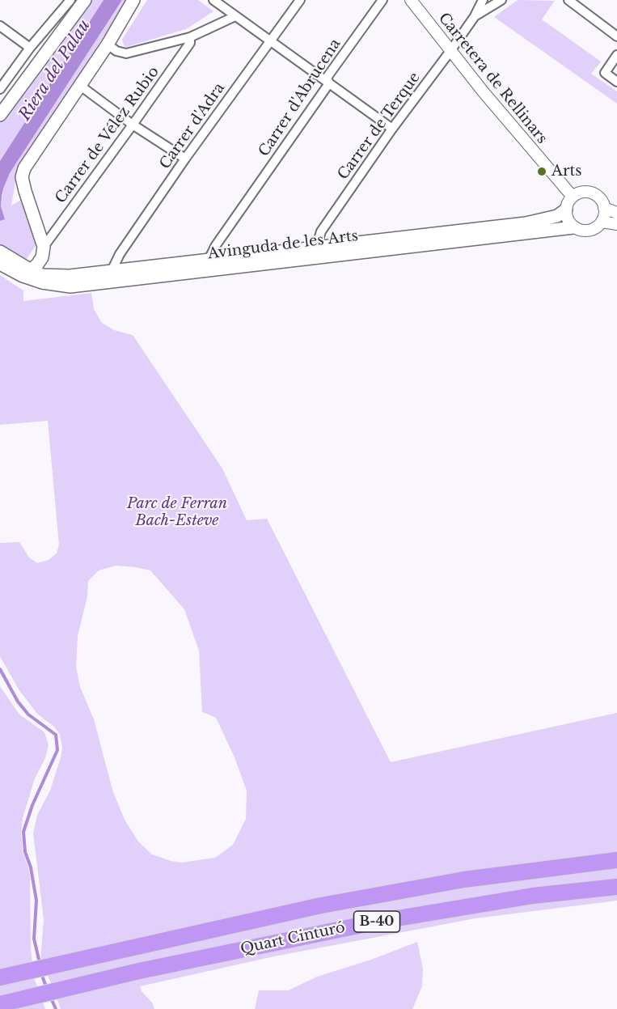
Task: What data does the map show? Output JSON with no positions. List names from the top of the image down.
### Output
{
  "streets": {
    "highway": ["B-40", "Quart Cinturó"],
    "main road": ["Avinguda de les Arts"],
    "street": [
      "Carretera de Rellinars",
      "Carrer d'Abrucena",
      "Carrer d'Adra",
      "Carrer de Terque",
      "Carrer de Vélez Rubio"
    ]
  },
  "crossings": [
    ["Carretera de Rellinars", "Carrer de Terque"],
    ["Carretera de Rellinars", "Avinguda de les Arts"],
    ["Carrer d'Abrucena", "Avinguda de les Arts"],
    ["Carrer d'Adra", "Avinguda de les Arts"],
    ["Carrer de Terque", "Avinguda de les Arts"],
    ["Carrer de Vélez Rubio", "Avinguda de les Arts"]
  ],
  "water": ["Riera del Palau"],
  "parks": ["Parc de Ferran Bach-Esteve"],
  "places": ["Arts"]
}
